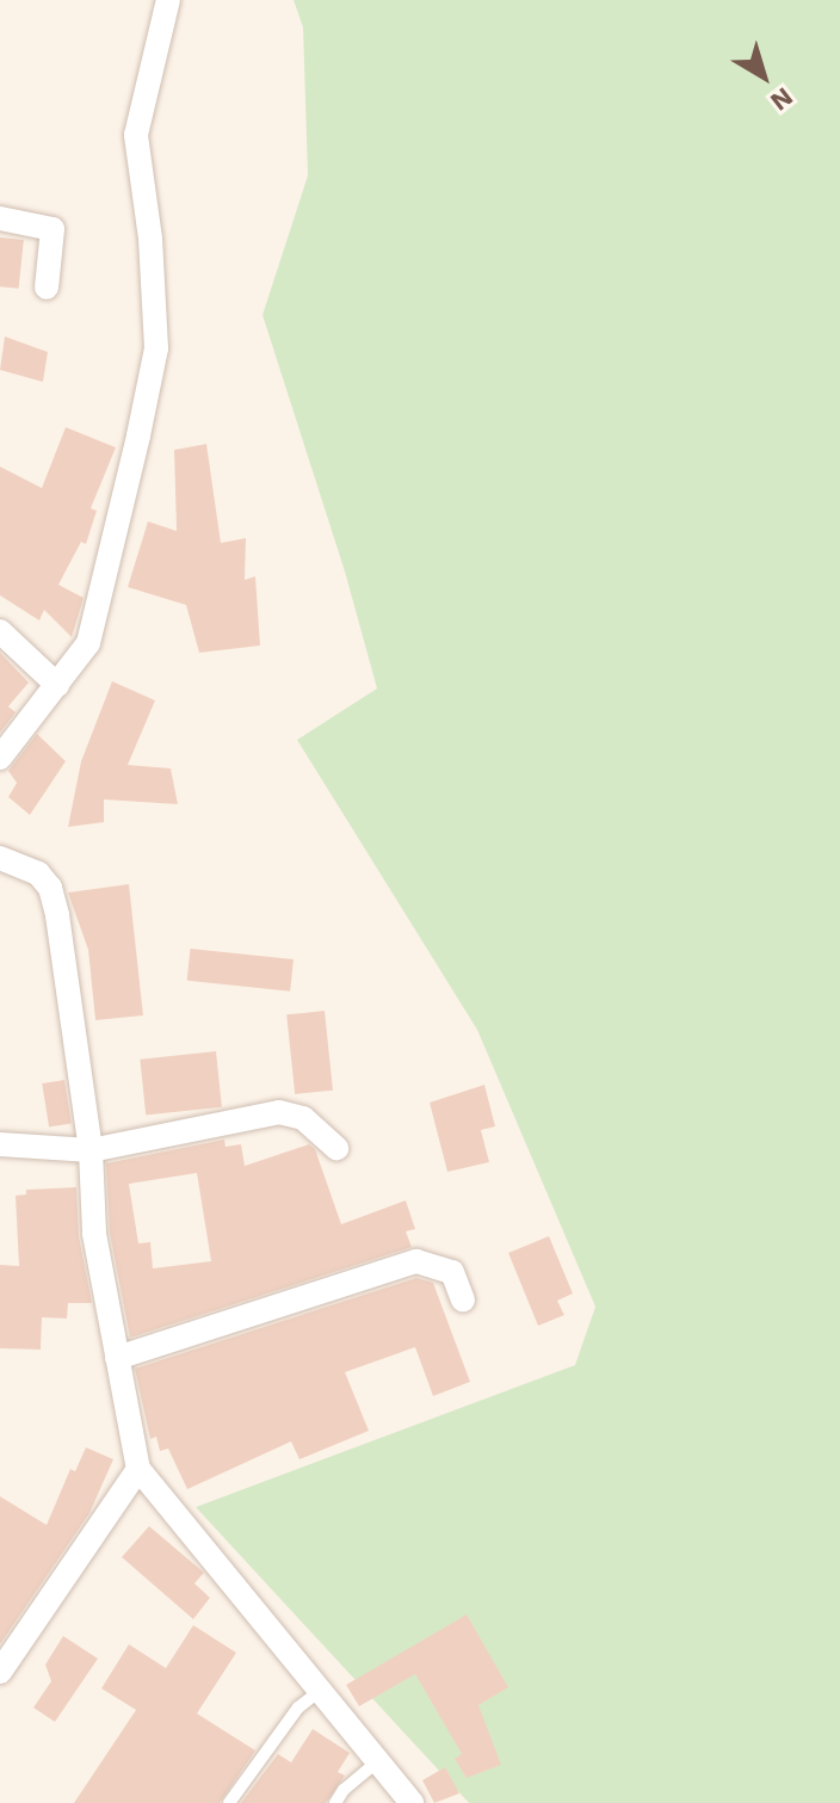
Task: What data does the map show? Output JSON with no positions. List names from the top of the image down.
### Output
{
  "north": "bottom right"
}
